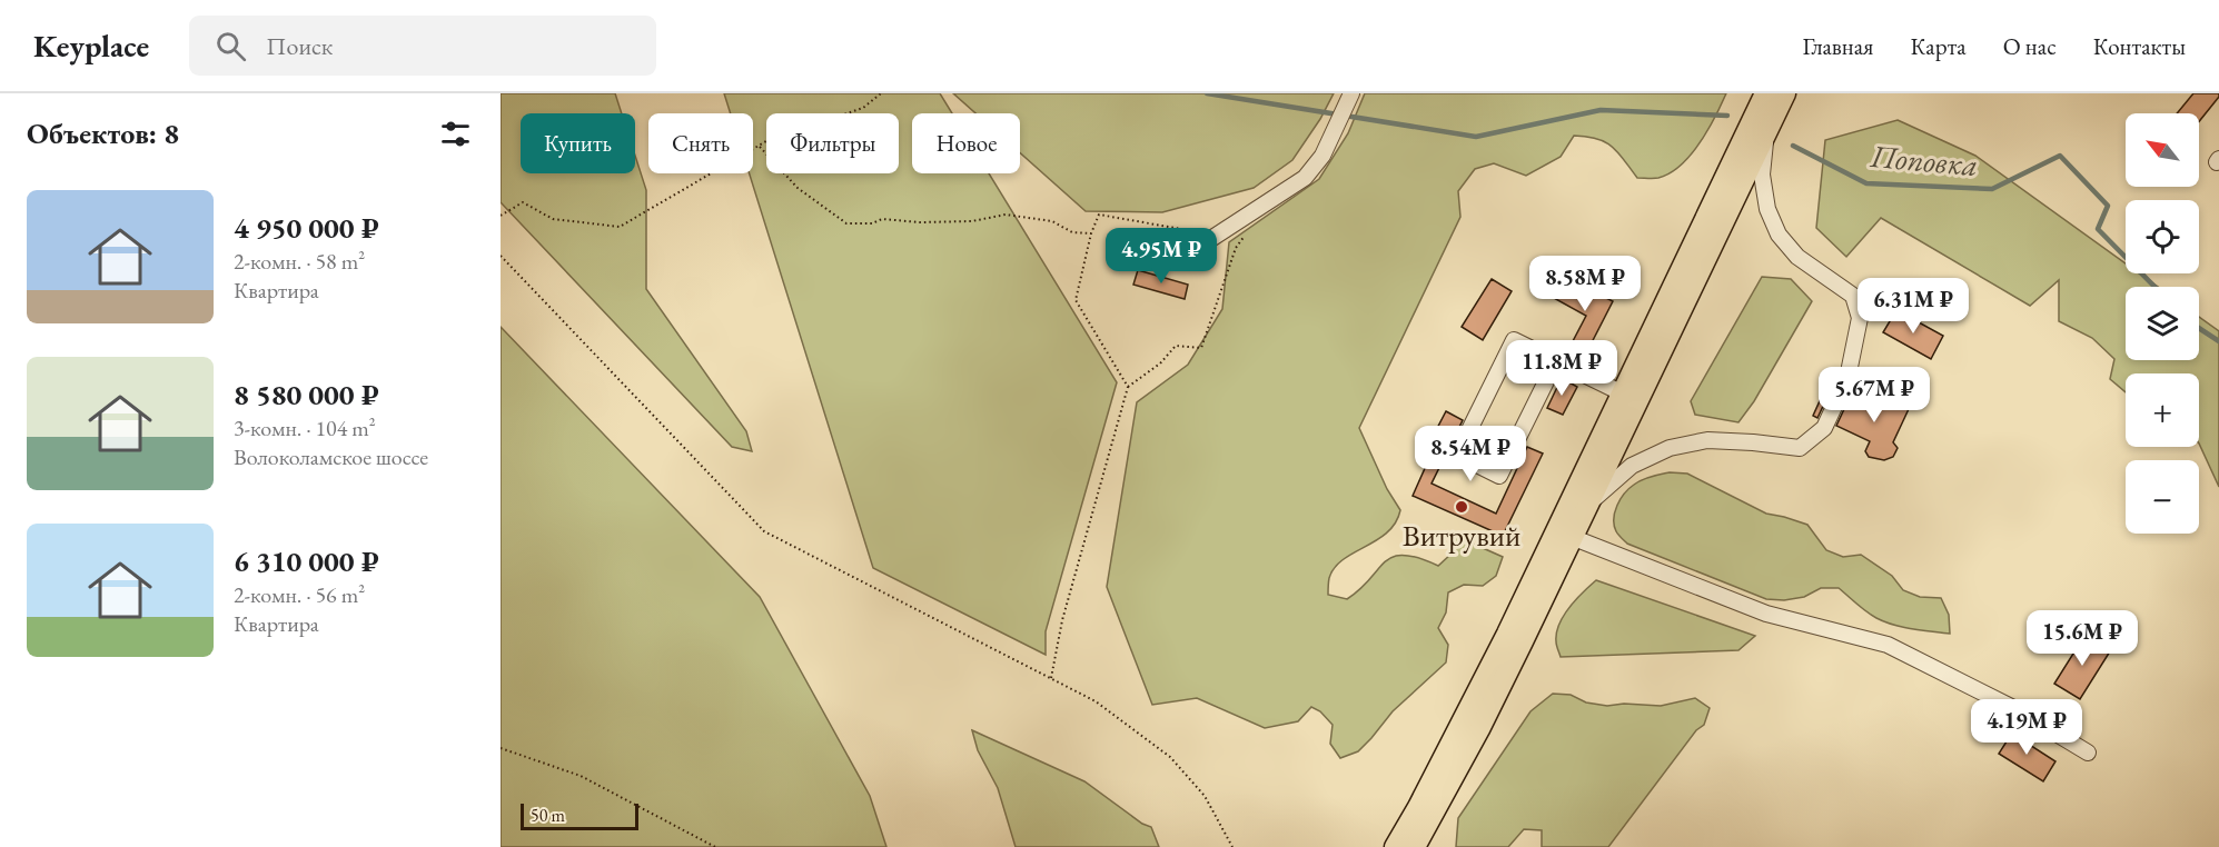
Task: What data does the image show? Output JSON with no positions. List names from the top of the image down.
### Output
{
  "water": ["Поповка"],
  "places": ["Витрувий"],
  "scale_bar": "50 m",
  "north": "top left",
  "page": {
    "header": "Keyplace",
    "search": "Поиск",
    "nav": [
      "Главная",
      "Карта",
      "О нас",
      "Контакты"
    ],
    "heading": "Объектов: 8",
    "map_buttons": ["+", "−"],
    "chip": [
      "Купить",
      "Снять",
      "Фильтры",
      "Новое"
    ],
    "list": [
      {
        "name": "4 950 000 ₽",
        "note": "2-комн. · 58 m² · Квартира"
      },
      {
        "name": "8 580 000 ₽",
        "note": "3-комн. · 104 m² · Волоколамское шоссе"
      },
      {
        "name": "6 310 000 ₽",
        "note": "2-комн. · 56 m² · Квартира"
      }
    ],
    "price": [
      "4.95M ₽",
      "8.58M ₽",
      "6.31M ₽",
      "11.8M ₽",
      "5.67M ₽",
      "8.54M ₽",
      "15.6M ₽",
      "4.19M ₽"
    ],
    "scale": "50 m"
  }
}
